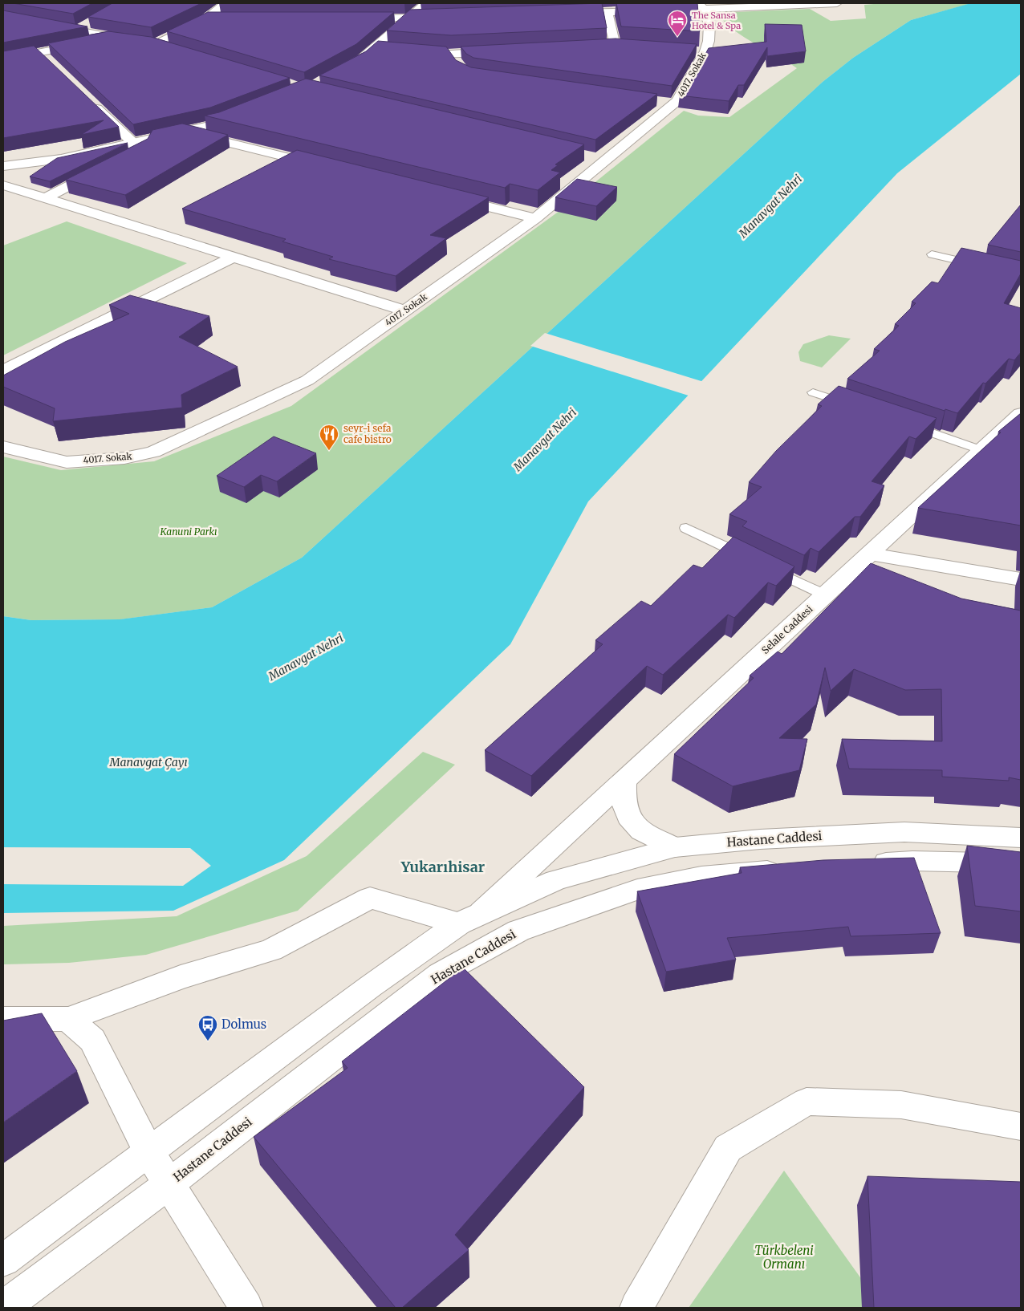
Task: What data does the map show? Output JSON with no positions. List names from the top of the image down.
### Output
{
  "streets": {
    "street": ["4017. Sokak", "Selale Caddesi", "Hastane Caddesi"]
  },
  "crossings": [
    ["Selale Caddesi", "Hastane Caddesi"]
  ],
  "districts": ["Yukarıhisar"],
  "water": ["Manavgat Nehri", "Manavgat Çayı"],
  "parks": ["Kanuni Parkı", "Türkbeleni Ormanı"],
  "places": {
    "hotel": ["The Sansa Hotel & Spa"],
    "restaurant": ["seyr-i sefa cafe bistro"],
    "bus stop": ["Dolmus"]
  }
}
